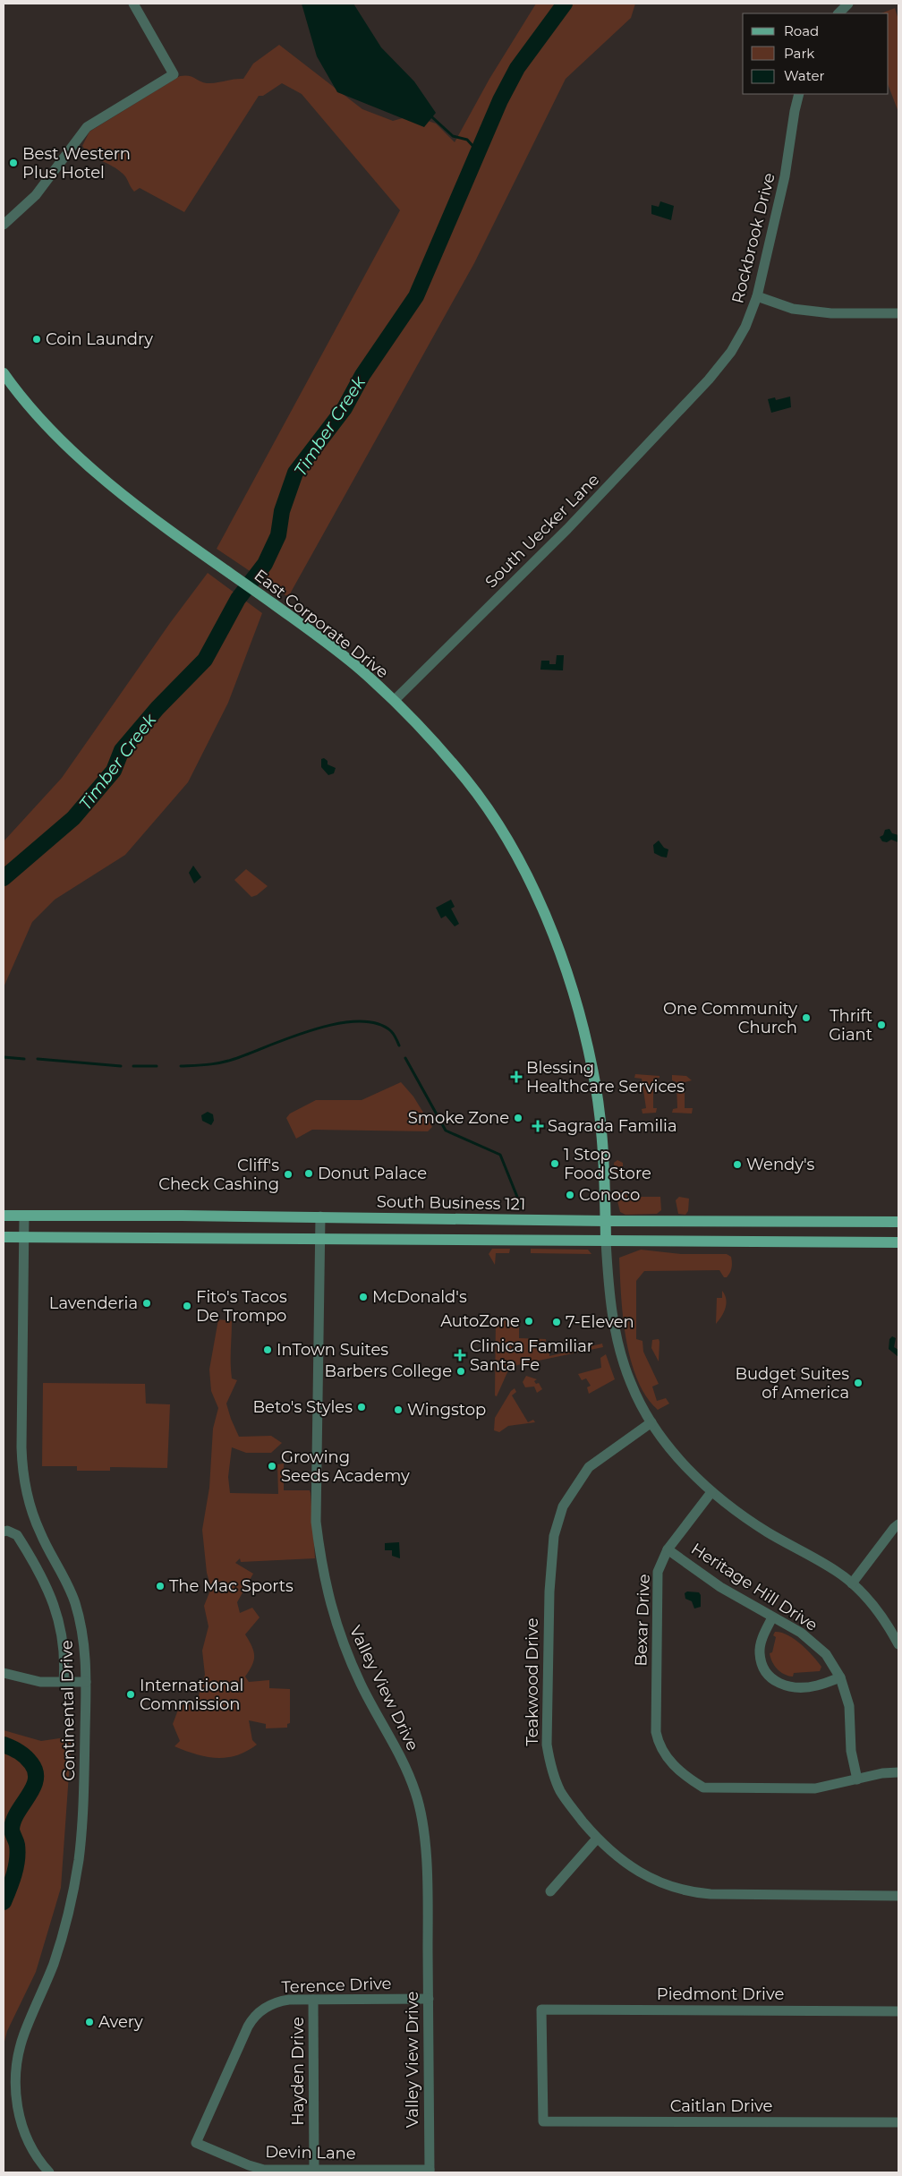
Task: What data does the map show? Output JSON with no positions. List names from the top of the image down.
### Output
{
  "streets": {
    "main road": ["East Corporate Drive", "South Business 121"],
    "street": [
      "Rockbrook Drive",
      "South Uecker Lane",
      "Heritage Hill Drive",
      "Bexar Drive",
      "Teakwood Drive",
      "Valley View Drive",
      "Continental Drive",
      "Terence Drive",
      "Piedmont Drive",
      "Hayden Drive",
      "Caitlan Drive",
      "Devin Lane"
    ]
  },
  "crossings": [
    ["Rockbrook Drive", "South Uecker Lane"],
    ["South Uecker Lane", "East Corporate Drive"],
    ["East Corporate Drive", "South Business 121"],
    ["South Business 121", "Valley View Drive"],
    ["South Business 121", "Continental Drive"],
    ["Heritage Hill Drive", "Bexar Drive"],
    ["Valley View Drive", "Terence Drive"],
    ["Valley View Drive", "Devin Lane"],
    ["Terence Drive", "Hayden Drive"],
    ["Terence Drive", "Devin Lane"],
    ["Piedmont Drive", "Caitlan Drive"],
    ["Hayden Drive", "Devin Lane"]
  ],
  "water": ["Timber Creek"],
  "places": {
    "other": [
      "Best Western Plus Hotel",
      "Coin Laundry",
      "One Community Church",
      "Thrift Giant",
      "Smoke Zone",
      "1 Stop Food Store",
      "Wendy's",
      "Donut Palace",
      "Cliff's Check Cashing",
      "Conoco",
      "McDonald's",
      "Lavenderia",
      "Fito's Tacos De Trompo",
      "AutoZone",
      "7-Eleven",
      "InTown Suites",
      "Barbers College",
      "Budget Suites of America",
      "Beto's Styles",
      "Wingstop",
      "Growing Seeds Academy",
      "The Mac Sports",
      "International Commission",
      "Avery"
    ],
    "health": ["Blessing Healthcare Services", "Sagrada Familia", "Clinica Familiar Santa Fe"]
  },
  "legend": ["Road", "Park", "Water"]
}
